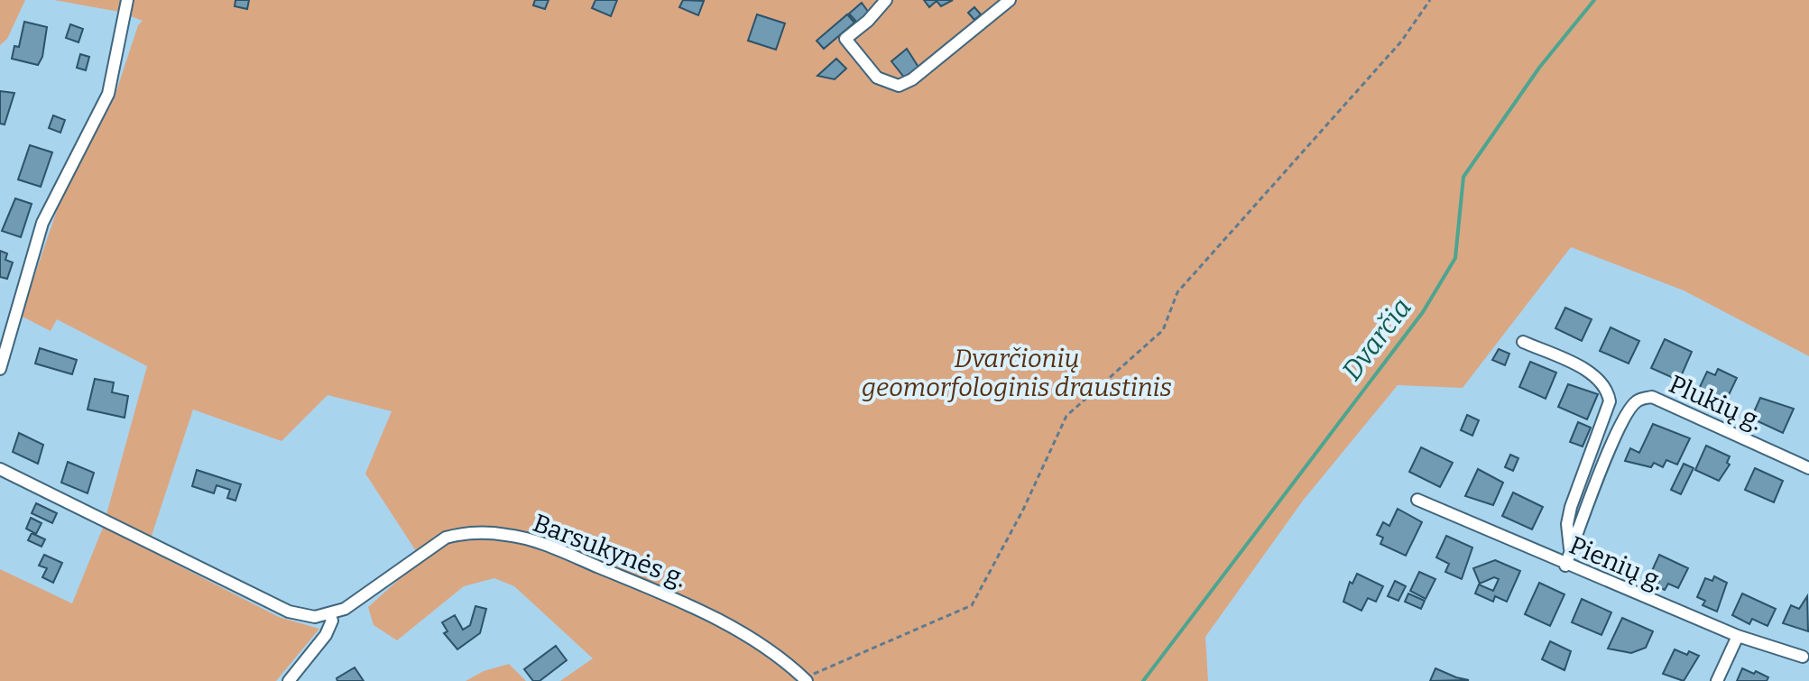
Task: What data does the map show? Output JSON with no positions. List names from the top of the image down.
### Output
{
  "streets": {
    "street": ["Plukių g.", "Barsukynės g.", "Pienių g."]
  },
  "crossings": [
    ["Plukių g.", "Pienių g."]
  ],
  "water": ["Dvarčia"],
  "parks": ["Dvarčionių geomorfologinis draustinis"]
}
